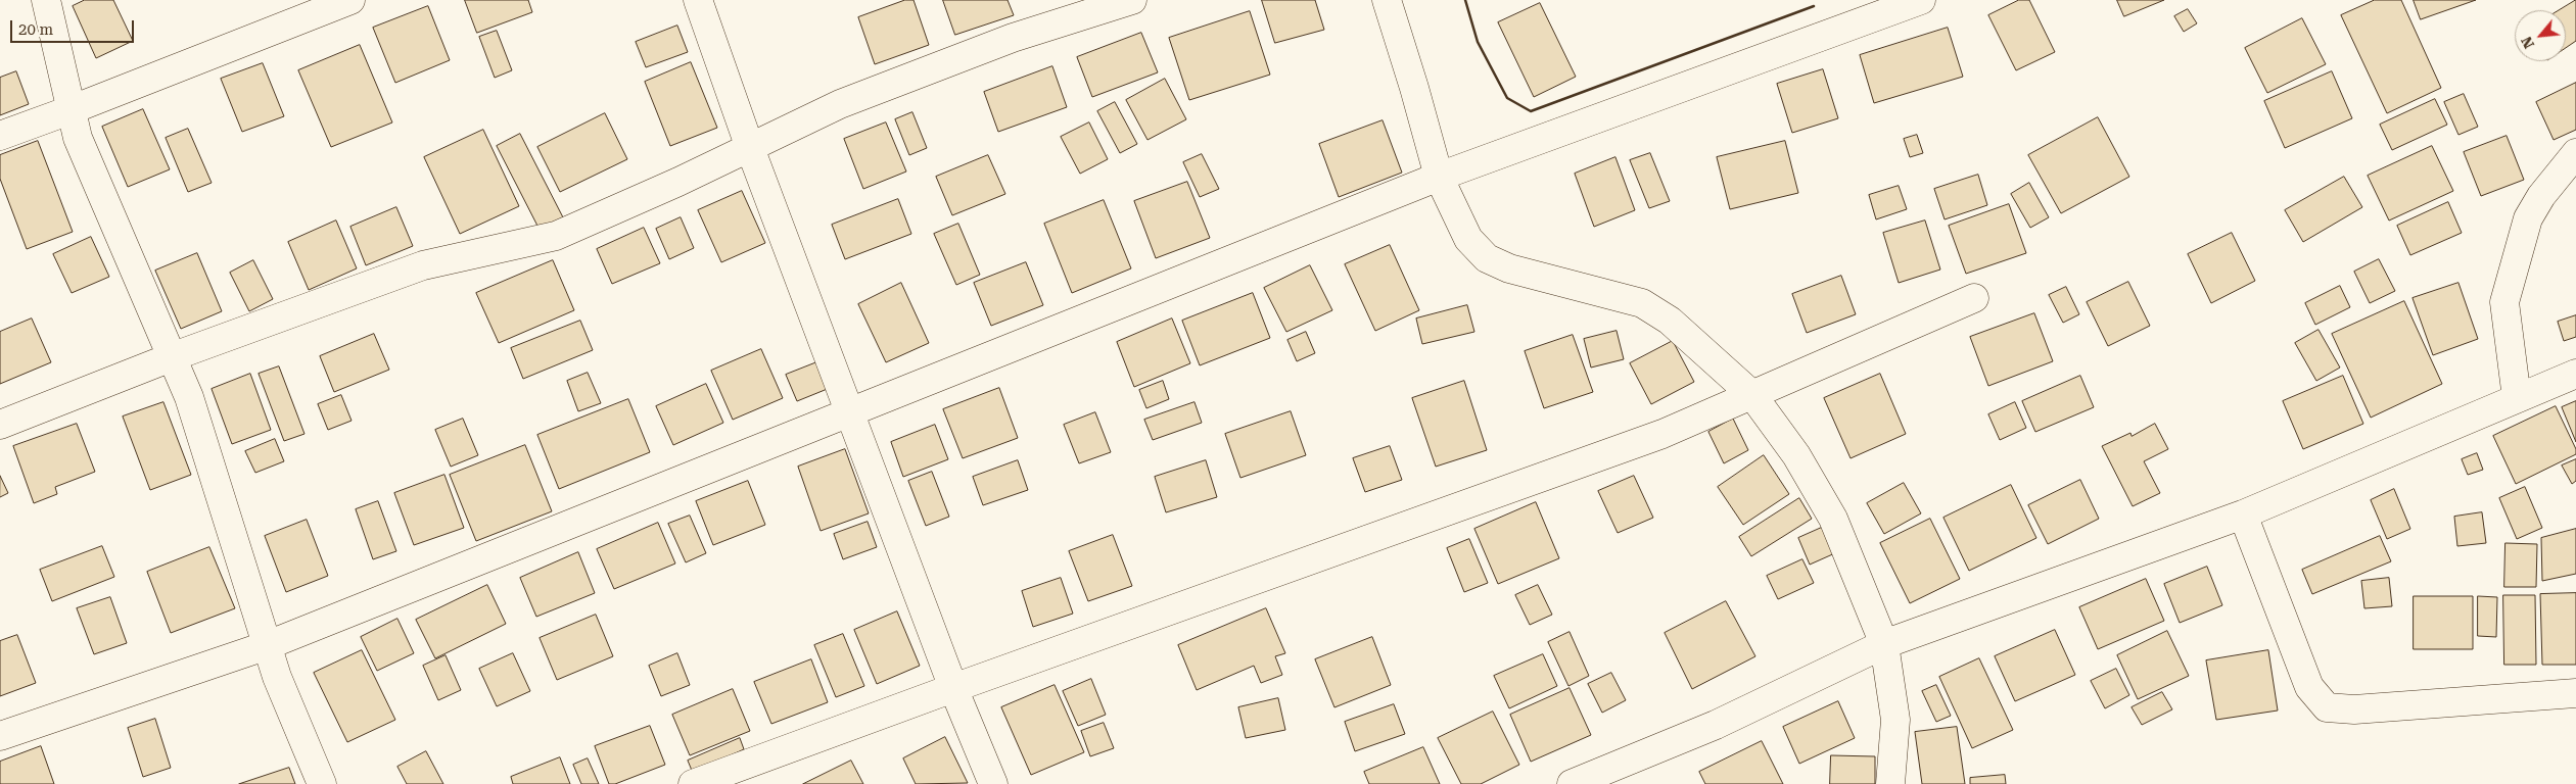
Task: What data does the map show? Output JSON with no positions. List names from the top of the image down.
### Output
{
  "scale_bar": "20 m",
  "north": "bottom left"
}
